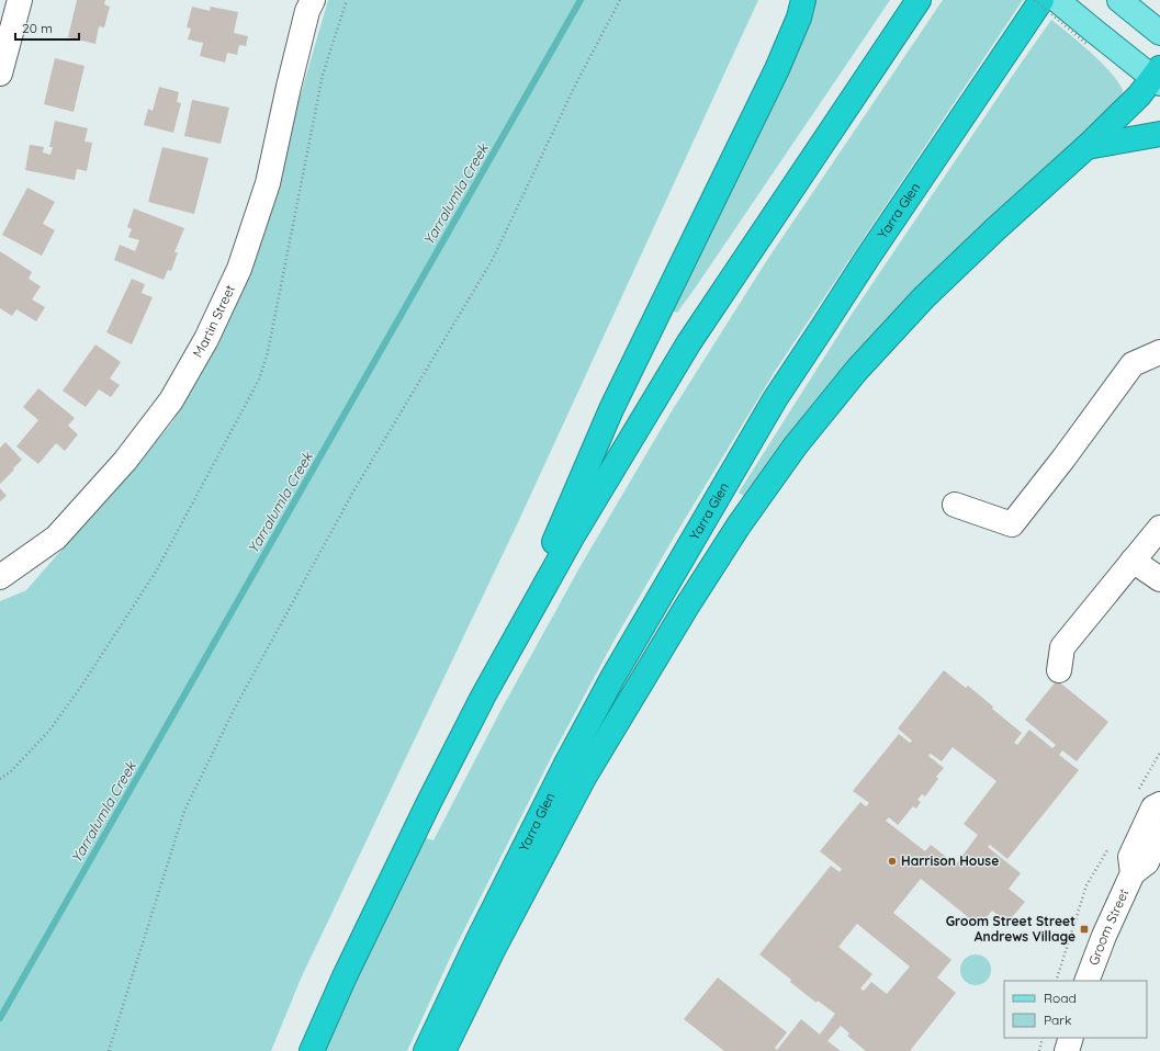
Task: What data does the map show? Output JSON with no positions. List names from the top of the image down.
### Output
{
  "streets": {
    "highway": ["Yarra Glen"],
    "street": ["Martin Street", "Groom Street"]
  },
  "water": ["Yarralumla Creek"],
  "places": {
    "other": ["Harrison House"],
    "transit": ["Groom Street Street Andrews Village"]
  },
  "legend": ["Road", "Park"],
  "scale_bar": "20 m"
}
